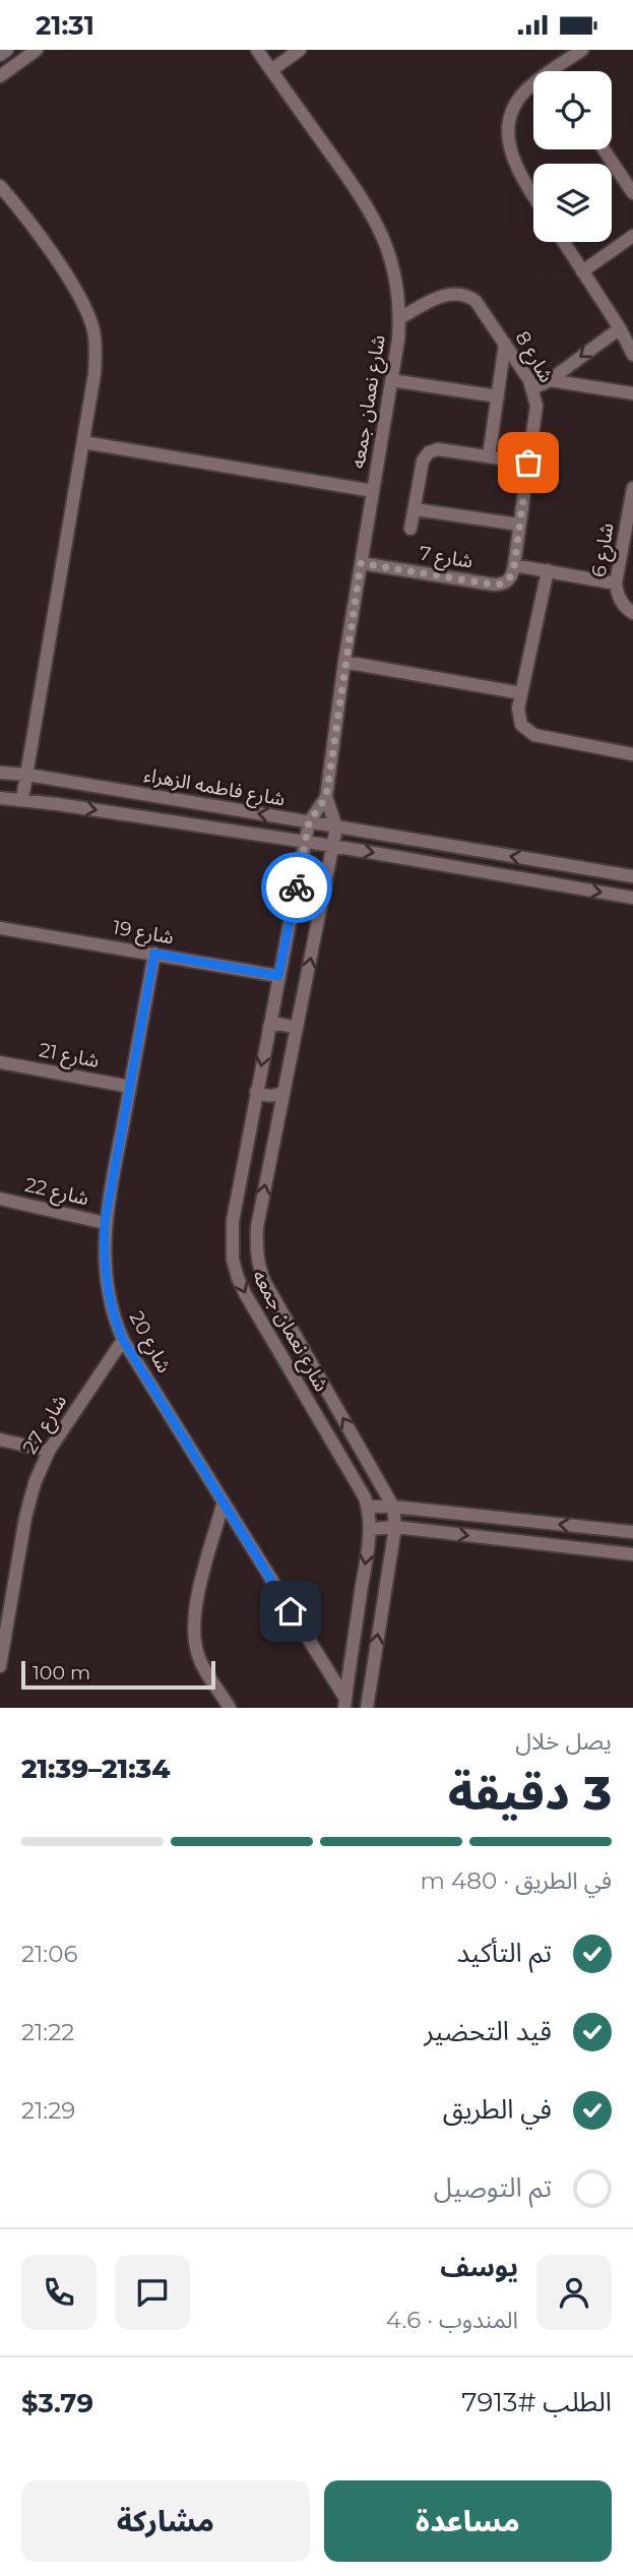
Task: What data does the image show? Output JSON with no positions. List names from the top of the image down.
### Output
{
  "streets": {
    "street": [
      "شارع 8",
      "شارع نعمان جمعه",
      "شارع 6",
      "شارع 7",
      "شارع فاطمه الزهراء",
      "شارع 19",
      "شارع 21",
      "شارع 22",
      "شارع 20",
      "شارع 27"
    ]
  },
  "crossings": [
    ["شارع 8", "شارع نعمان جمعه"],
    ["شارع 8", "شارع 7"],
    ["شارع نعمان جمعه", "شارع 7"],
    ["شارع نعمان جمعه", "شارع فاطمه الزهراء"],
    ["شارع نعمان جمعه", "شارع 19"],
    ["شارع نعمان جمعه", "شارع 20"],
    ["شارع 19", "شارع 20"],
    ["شارع 21", "شارع 20"],
    ["شارع 22", "شارع 20"],
    ["شارع 20", "شارع 27"]
  ],
  "scale_bar": "100 m",
  "page": {
    "status": "21:31",
    "scale": "100 m",
    "heading": ["3 دقيقة", "يصل خلال", "21:34–21:39"],
    "panel": [
      "يوسف",
      "المندوب · 4.6",
      "الطلب #7913",
      "$3.79"
    ],
    "bar": "في الطريق · 480 m",
    "list": [
      ["تم التأكيد", "21:06"],
      ["قيد التحضير", "21:22"],
      ["في الطريق", "21:29"],
      "تم التوصيل"
    ],
    "buttons": ["مساعدة", "مشاركة"]
  }
}
